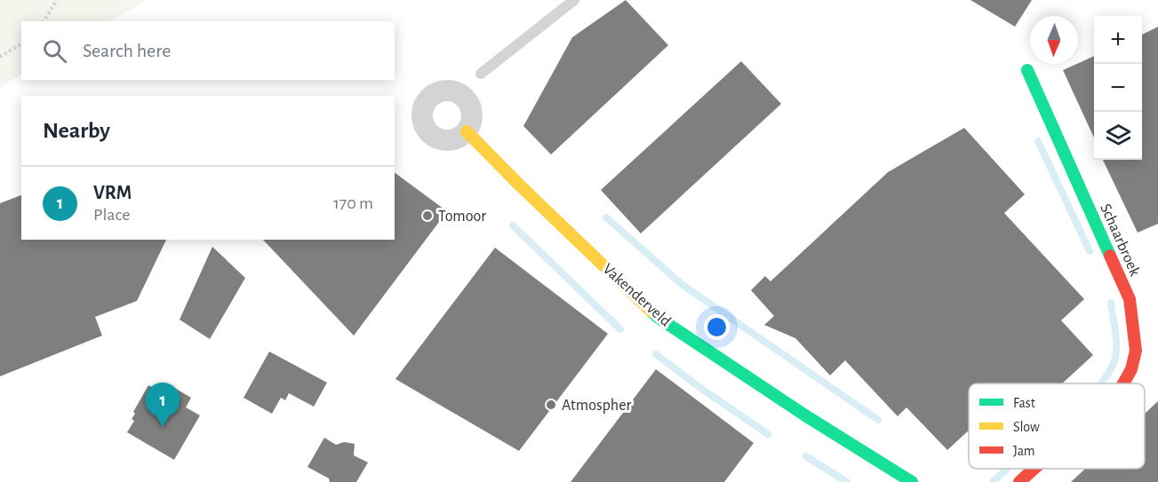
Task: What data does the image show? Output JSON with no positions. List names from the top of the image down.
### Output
{
  "streets": {
    "street": ["Schaarbroek", "Vakenderveld"]
  },
  "places": ["Tomoor", "Atmospher"],
  "legend": ["Fast", "Slow", "Jam"],
  "north": "bottom",
  "page": {
    "map_buttons": ["+", "−"],
    "search": "Search here",
    "heading": "Nearby",
    "list": [
      {
        "mark": "1",
        "name": "VRM",
        "note": "Place",
        "value": "170 m"
      }
    ],
    "pins": "1"
  }
}
